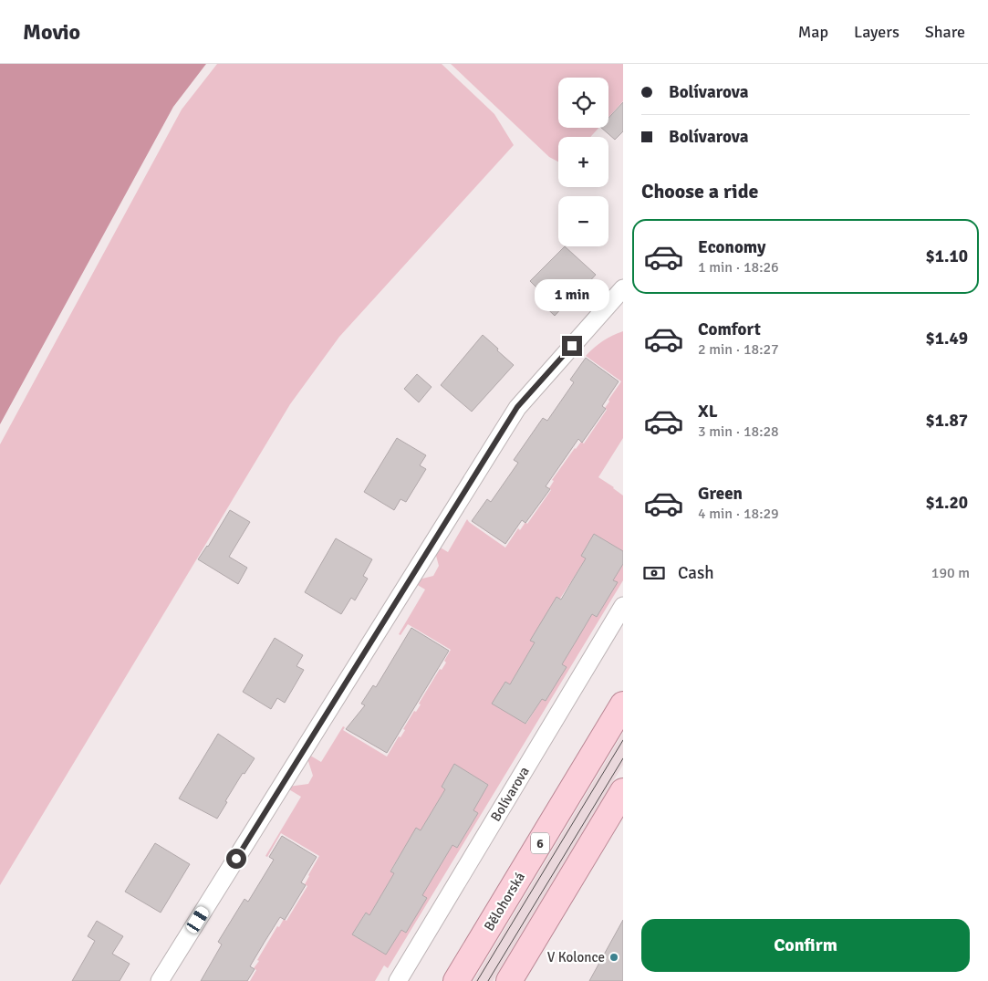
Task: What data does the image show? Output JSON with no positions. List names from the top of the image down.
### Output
{
  "streets": {
    "main road": ["6", "Bělohorská"],
    "street": ["Bolívarova"]
  },
  "places": ["V Kolonce"],
  "page": {
    "header": "Movio",
    "nav": ["Map", "Layers", "Share"],
    "banner": ["Bolívarova", "Bolívarova"],
    "map_buttons": ["+", "−"],
    "heading": "Choose a ride",
    "list": [
      {
        "name": "Economy",
        "note": "1 min · 18:26",
        "value": "$1.10"
      },
      {
        "name": "Comfort",
        "note": "2 min · 18:27",
        "value": "$1.49"
      },
      {
        "name": "XL",
        "note": "3 min · 18:28",
        "value": "$1.87"
      },
      {
        "name": "Green",
        "note": "4 min · 18:29",
        "value": "$1.20"
      }
    ],
    "bubble": "1 min",
    "pay": ["Cash", "190 m"],
    "buttons": "Confirm"
  }
}
